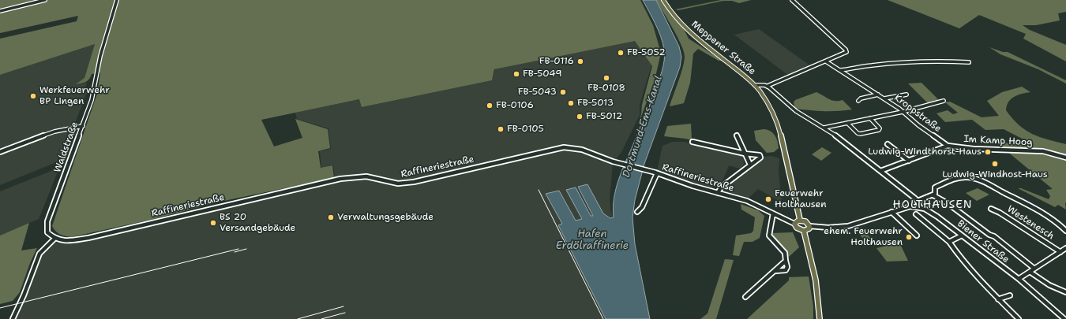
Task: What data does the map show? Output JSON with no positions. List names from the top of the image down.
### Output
{
  "streets": {
    "main road": ["Meppener Straße"],
    "street": [
      "Kroppstraße",
      "Im Kamp Hoog",
      "Waldstraße",
      "Raffineriestraße",
      "Westenesch",
      "Biener Straße"
    ]
  },
  "crossings": [
    ["Kroppstraße", "Im Kamp Hoog"],
    ["Waldstraße", "Raffineriestraße"]
  ],
  "districts": ["HOLTHAUSEN"],
  "water": ["Dortmund-Ems-Kanal", "Hafen Erdölraffinerie"],
  "places": [
    "FB-5052",
    "FB-0116",
    "FB-5049",
    "FB-0108",
    "FB-5043",
    "Werkfeuerwehr BP Lingen",
    "FB-5013",
    "FB-0106",
    "FB-5012",
    "FB-0105",
    "Ludwig-Windthorst-Haus",
    "Ludwig-Windhost-Haus",
    "Feuerwehr Holthausen",
    "Verwaltungsgebäude",
    "BS 20 Versandgebäude",
    "ehem. Feuerwehr Holthausen"
  ]
}
